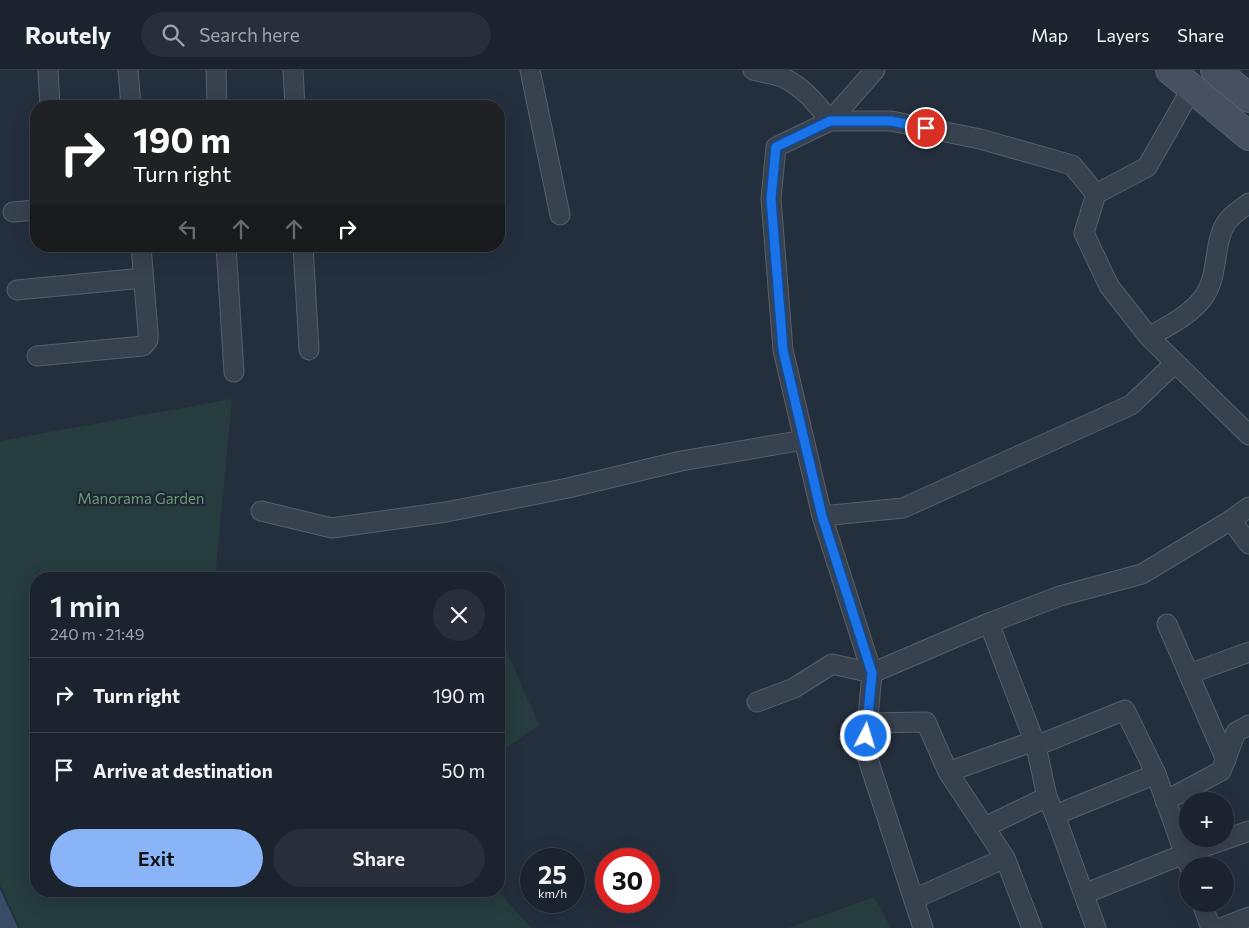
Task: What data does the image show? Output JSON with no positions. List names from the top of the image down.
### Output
{
  "parks": ["Manorama Garden"],
  "page": {
    "header": "Routely",
    "search": "Search here",
    "nav": ["Map", "Layers", "Share"],
    "turn": ["190 m", "Turn right"],
    "heading": ["1 min", "240 m · 21:49"],
    "list": [
      {
        "name": "Turn right",
        "value": "190 m"
      },
      {
        "name": "Arrive at destination",
        "value": "50 m"
      }
    ],
    "map_buttons": ["+", "−"],
    "buttons": ["Exit", "Share"],
    "speed": "25 km/h",
    "limit": "30"
  }
}
